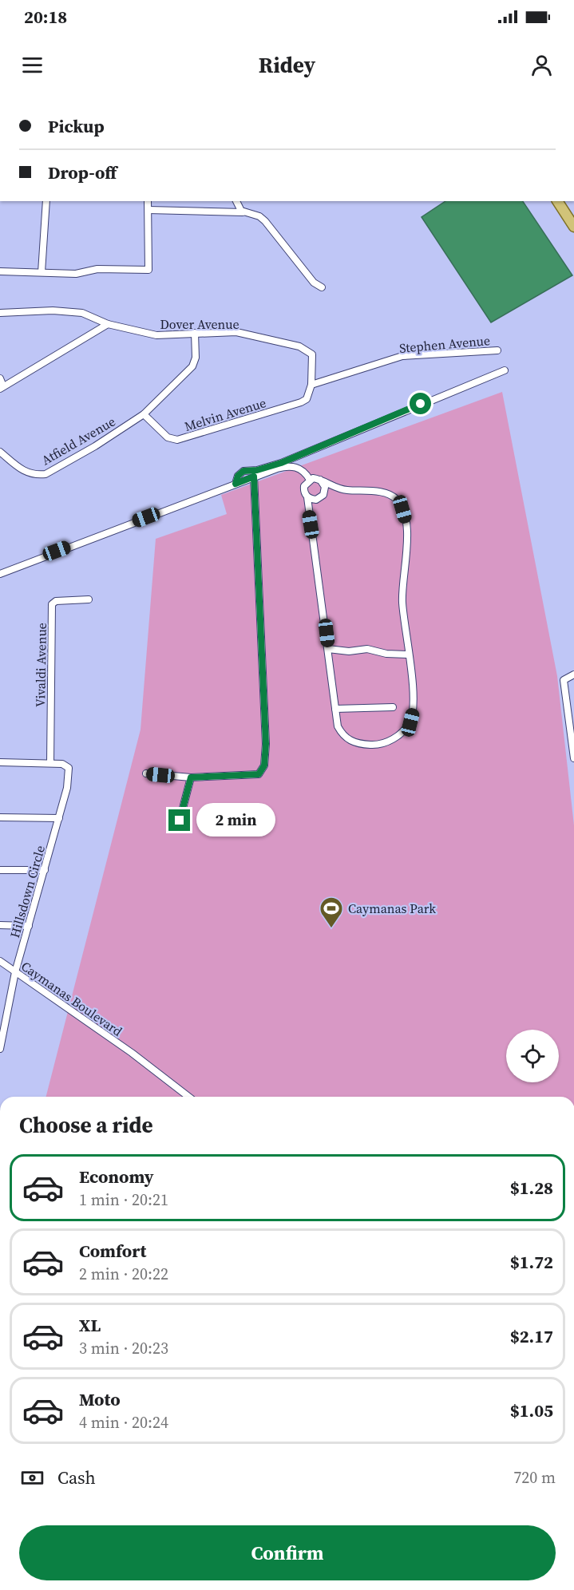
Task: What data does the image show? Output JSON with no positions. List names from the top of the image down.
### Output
{
  "streets": {
    "street": [
      "Dover Avenue",
      "Stephen Avenue",
      "Melvin Avenue",
      "Atfield Avenue",
      "Vivaldi Avenue",
      "Hillsdown Circle",
      "Caymanas Boulevard"
    ]
  },
  "crossings": [
    ["Dover Avenue", "Stephen Avenue"],
    ["Dover Avenue", "Melvin Avenue"],
    ["Dover Avenue", "Atfield Avenue"],
    ["Stephen Avenue", "Melvin Avenue"],
    ["Melvin Avenue", "Atfield Avenue"],
    ["Vivaldi Avenue", "Hillsdown Circle"],
    ["Hillsdown Circle", "Caymanas Boulevard"]
  ],
  "places": {
    "sports": ["Caymanas Park"]
  },
  "page": {
    "status": "20:18",
    "header": "Ridey",
    "banner": ["Pickup", "Drop-off"],
    "bubble": "2 min",
    "heading": "Choose a ride",
    "list": [
      {
        "name": "Economy",
        "note": "1 min · 20:21",
        "value": "$1.28"
      },
      {
        "name": "Comfort",
        "note": "2 min · 20:22",
        "value": "$1.72"
      },
      {
        "name": "XL",
        "note": "3 min · 20:23",
        "value": "$2.17"
      },
      {
        "name": "Moto",
        "note": "4 min · 20:24",
        "value": "$1.05"
      }
    ],
    "pay": ["Cash", "720 m"],
    "buttons": "Confirm"
  }
}
